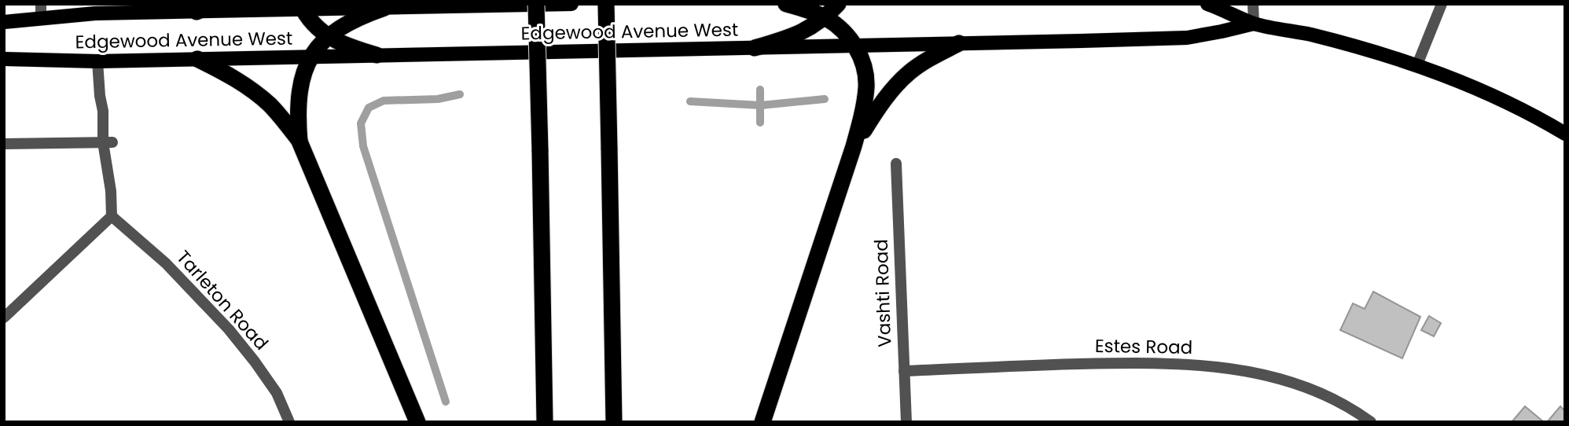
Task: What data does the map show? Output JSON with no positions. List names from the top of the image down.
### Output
{
  "streets": {
    "main road": ["Edgewood Avenue West"],
    "street": ["Vashti Road", "Tarleton Road", "Estes Road"]
  },
  "crossings": [
    ["Vashti Road", "Estes Road"]
  ]
}
